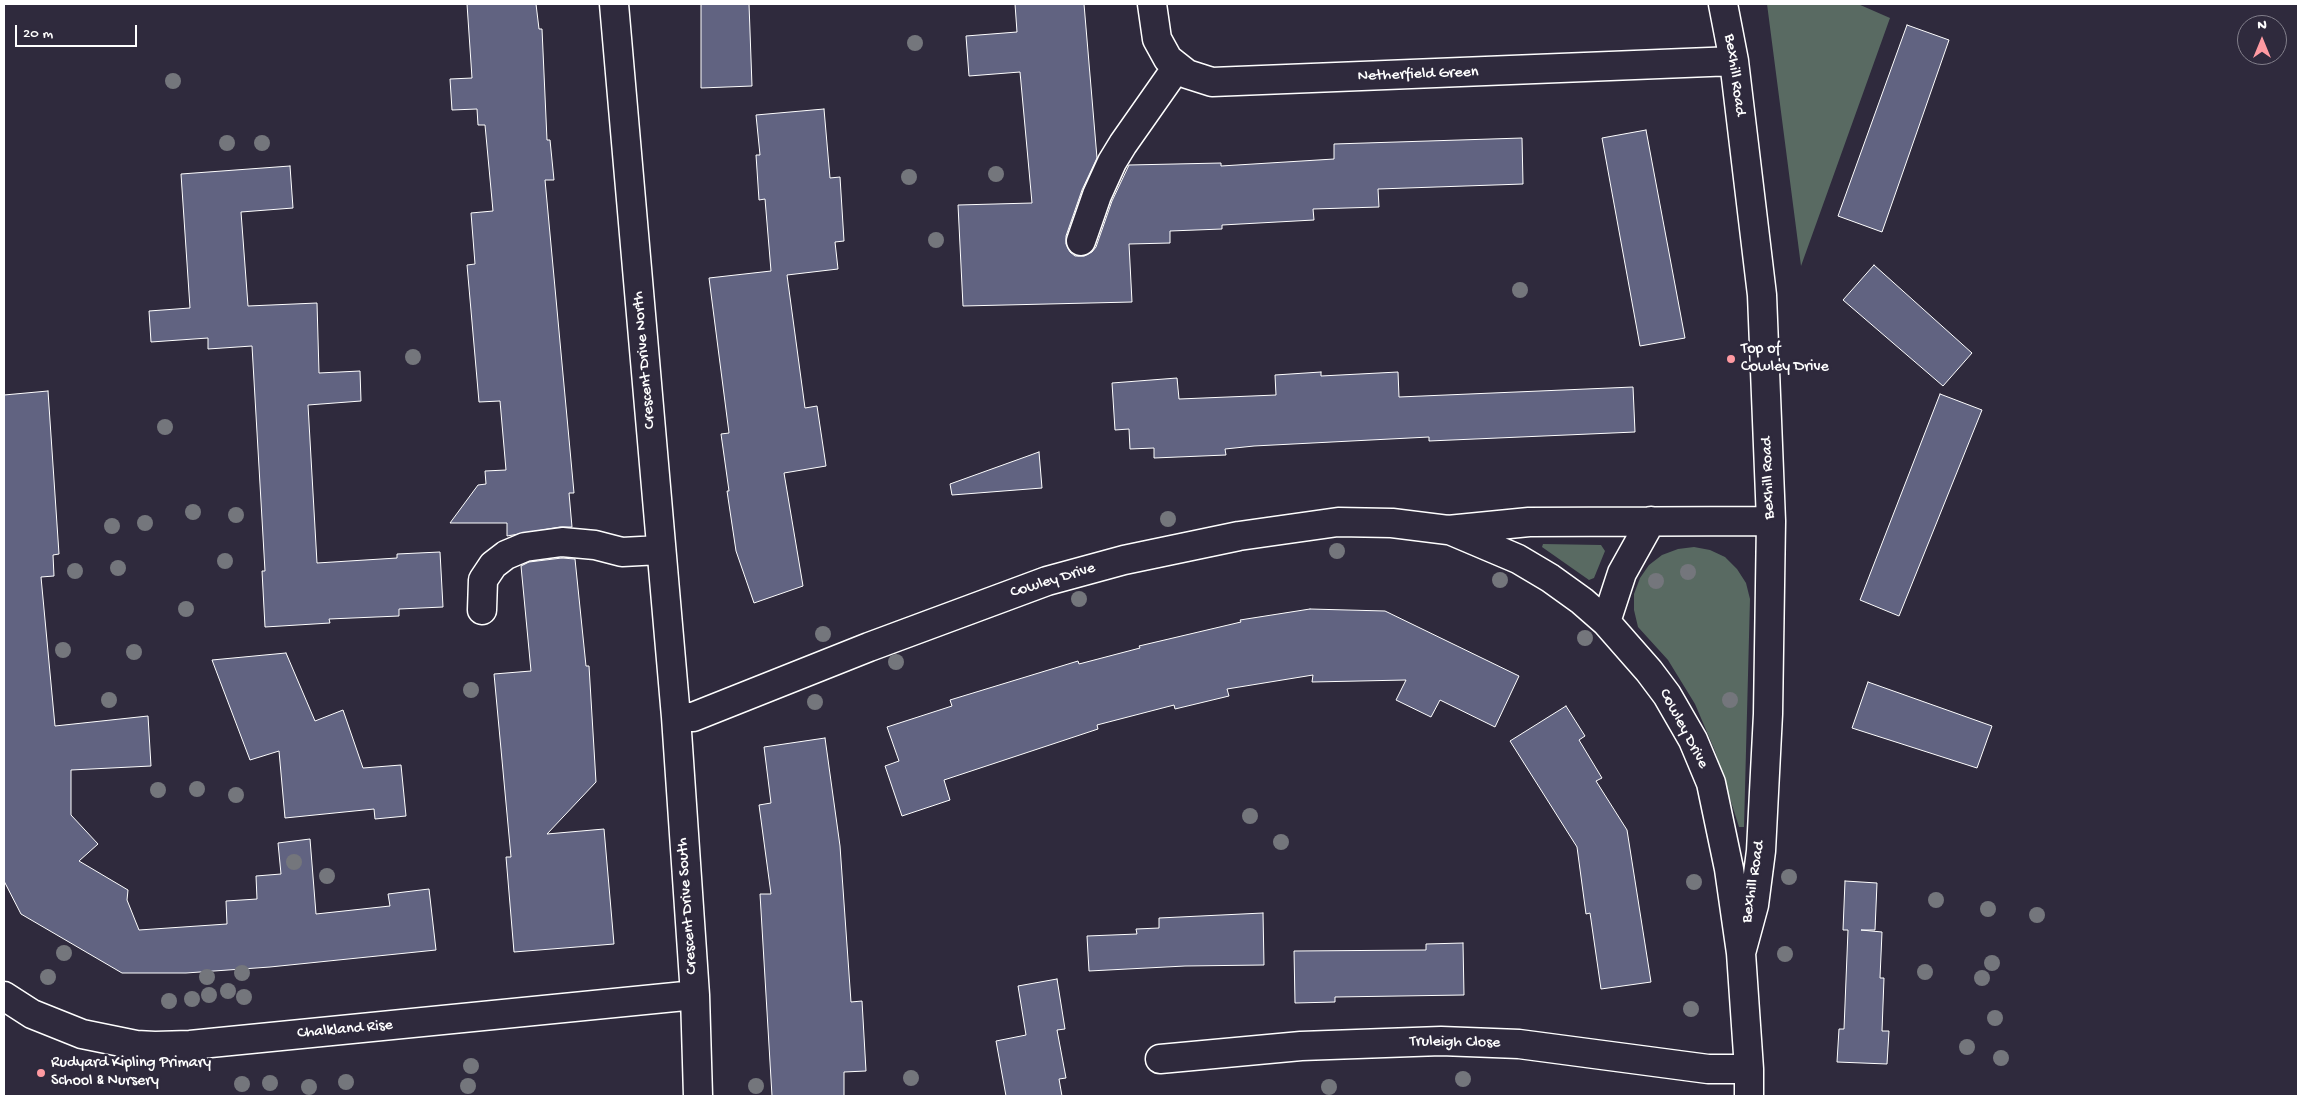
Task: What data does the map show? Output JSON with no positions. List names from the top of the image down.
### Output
{
  "streets": {
    "street": [
      "Netherfield Green",
      "Bexhill Road",
      "Crescent Drive North",
      "Cowley Drive",
      "Crescent Drive South",
      "Chalkland Rise",
      "Truleigh Close"
    ]
  },
  "crossings": [
    ["Netherfield Green", "Bexhill Road"],
    ["Bexhill Road", "Cowley Drive"],
    ["Crescent Drive North", "Cowley Drive"],
    ["Crescent Drive North", "Crescent Drive South"],
    ["Cowley Drive", "Crescent Drive South"],
    ["Cowley Drive", "Truleigh Close"],
    ["Crescent Drive South", "Chalkland Rise"]
  ],
  "places": ["Top of Cowley Drive", "Rudyard Kipling Primary School & Nursery"],
  "scale_bar": "20 m",
  "north": "top"
}
